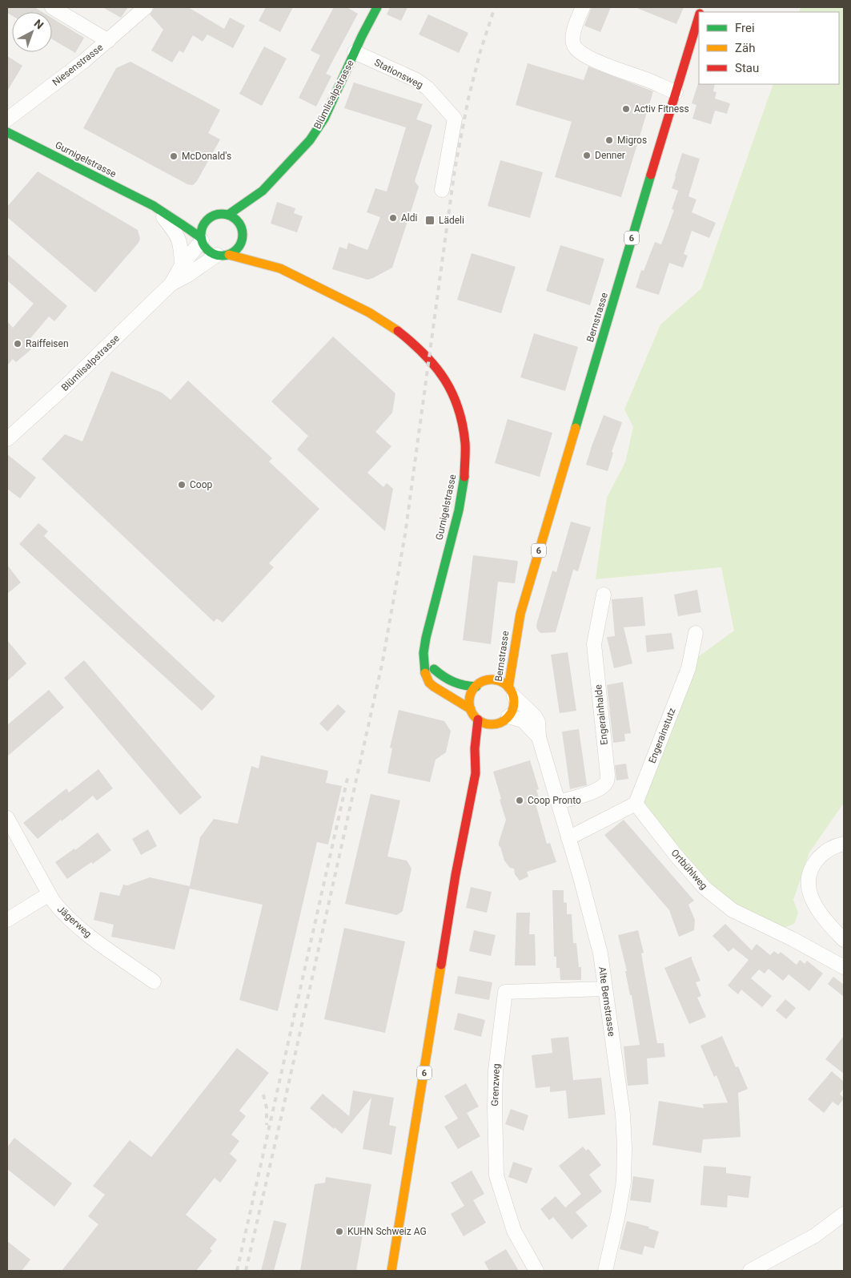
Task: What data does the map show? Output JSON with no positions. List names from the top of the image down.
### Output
{
  "streets": {
    "main road": [
      "Blümlisalpstrasse",
      "Gurnigelstrasse",
      "6",
      "Bernstrasse"
    ],
    "street": [
      "Niesenstrasse",
      "Stationsweg",
      "Engerainhalde",
      "Engerainstutz",
      "Ortbühlweg",
      "Jägerweg",
      "Alte Bernstrasse",
      "Grenzweg"
    ]
  },
  "crossings": [
    ["Stationsweg", "Blümlisalpstrasse"],
    ["Blümlisalpstrasse", "Gurnigelstrasse"],
    ["Gurnigelstrasse", "6"],
    ["Gurnigelstrasse", "Bernstrasse"],
    ["Gurnigelstrasse", "Alte Bernstrasse"],
    ["6", "Bernstrasse"],
    ["6", "Alte Bernstrasse"],
    ["Bernstrasse", "Alte Bernstrasse"],
    ["Engerainhalde", "Alte Bernstrasse"],
    ["Engerainstutz", "Ortbühlweg"],
    ["Alte Bernstrasse", "Grenzweg"]
  ],
  "places": {
    "other": [
      "Activ Fitness",
      "Migros",
      "Denner",
      "McDonald's",
      "Aldi",
      "Raiffeisen",
      "Coop",
      "Coop Pronto",
      "KUHN Schweiz AG"
    ],
    "transit": ["Lädeli"]
  },
  "legend": ["Frei", "Zäh", "Stau"],
  "north": "top right"
}
